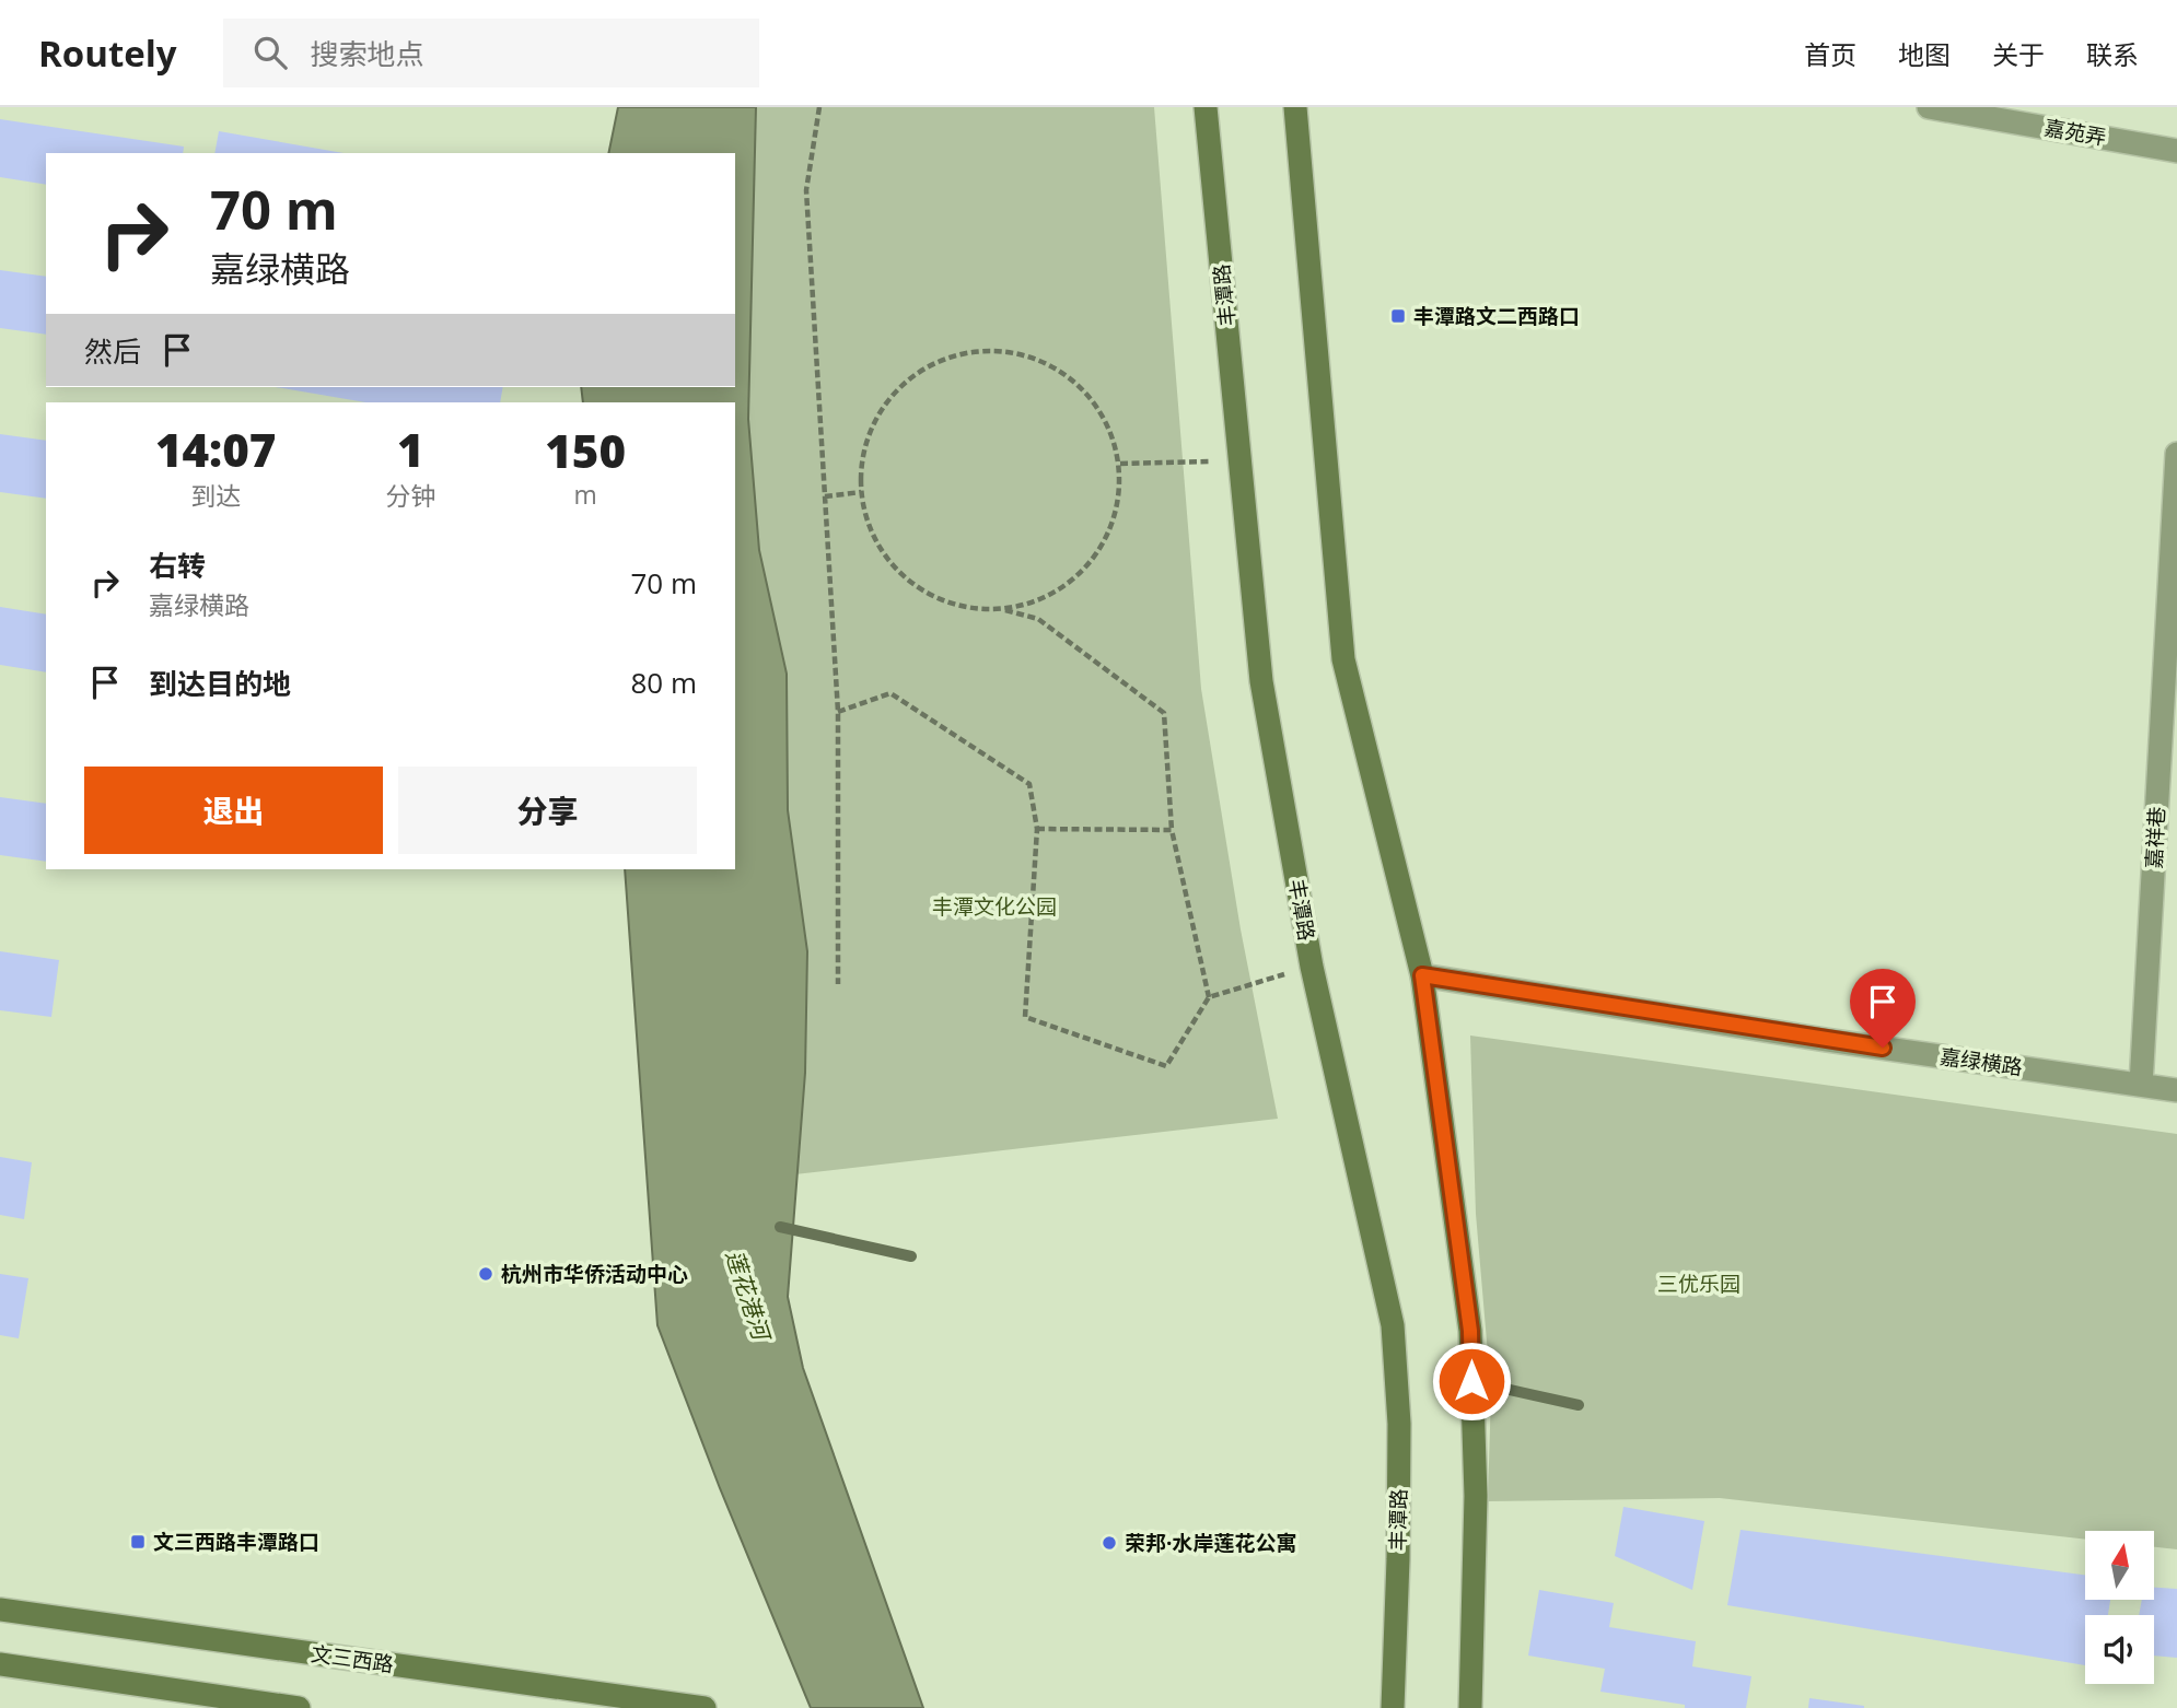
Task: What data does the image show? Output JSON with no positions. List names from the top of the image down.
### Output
{
  "streets": {
    "main road": ["丰潭路", "文三西路"],
    "street": ["嘉苑弄", "嘉祥巷", "嘉绿横路"]
  },
  "crossings": [
    ["嘉祥巷", "嘉绿横路"]
  ],
  "water": ["莲花港河"],
  "parks": ["丰潭文化公园", "三优乐园"],
  "places": {
    "transit": ["丰潭路文二西路口", "文三西路丰潭路口"],
    "other": ["杭州市华侨活动中心", "荣邦·水岸莲花公寓"]
  },
  "north": "top",
  "page": {
    "header": "Routely",
    "search": "搜索地点",
    "nav": [
      "首页",
      "地图",
      "关于",
      "联系"
    ],
    "turn": ["70 m", "嘉绿横路"],
    "then": "然后",
    "eta": [
      "14:07",
      "到达",
      "1",
      "分钟",
      "150",
      "m"
    ],
    "list": [
      {
        "name": "右转",
        "note": "嘉绿横路",
        "value": "70 m"
      },
      {
        "name": "到达目的地",
        "value": "80 m"
      }
    ],
    "buttons": ["退出", "分享"]
  }
}
